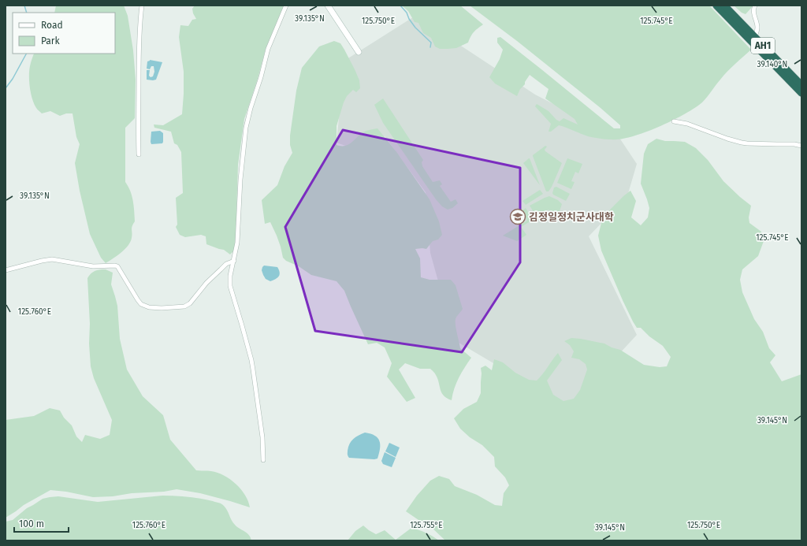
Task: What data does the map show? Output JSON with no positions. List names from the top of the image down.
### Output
{
  "streets": {
    "highway": ["AH1"]
  },
  "places": {
    "school or university": ["김정일정치군사대학"]
  },
  "legend": ["Road", "Park"],
  "scale_bar": "100 m",
  "coordinates": [
    "39.135°N",
    "125.745°E",
    "125.750°E",
    "39.140°N",
    "125.760°E",
    "39.145°N",
    "125.755°E"
  ]
}
